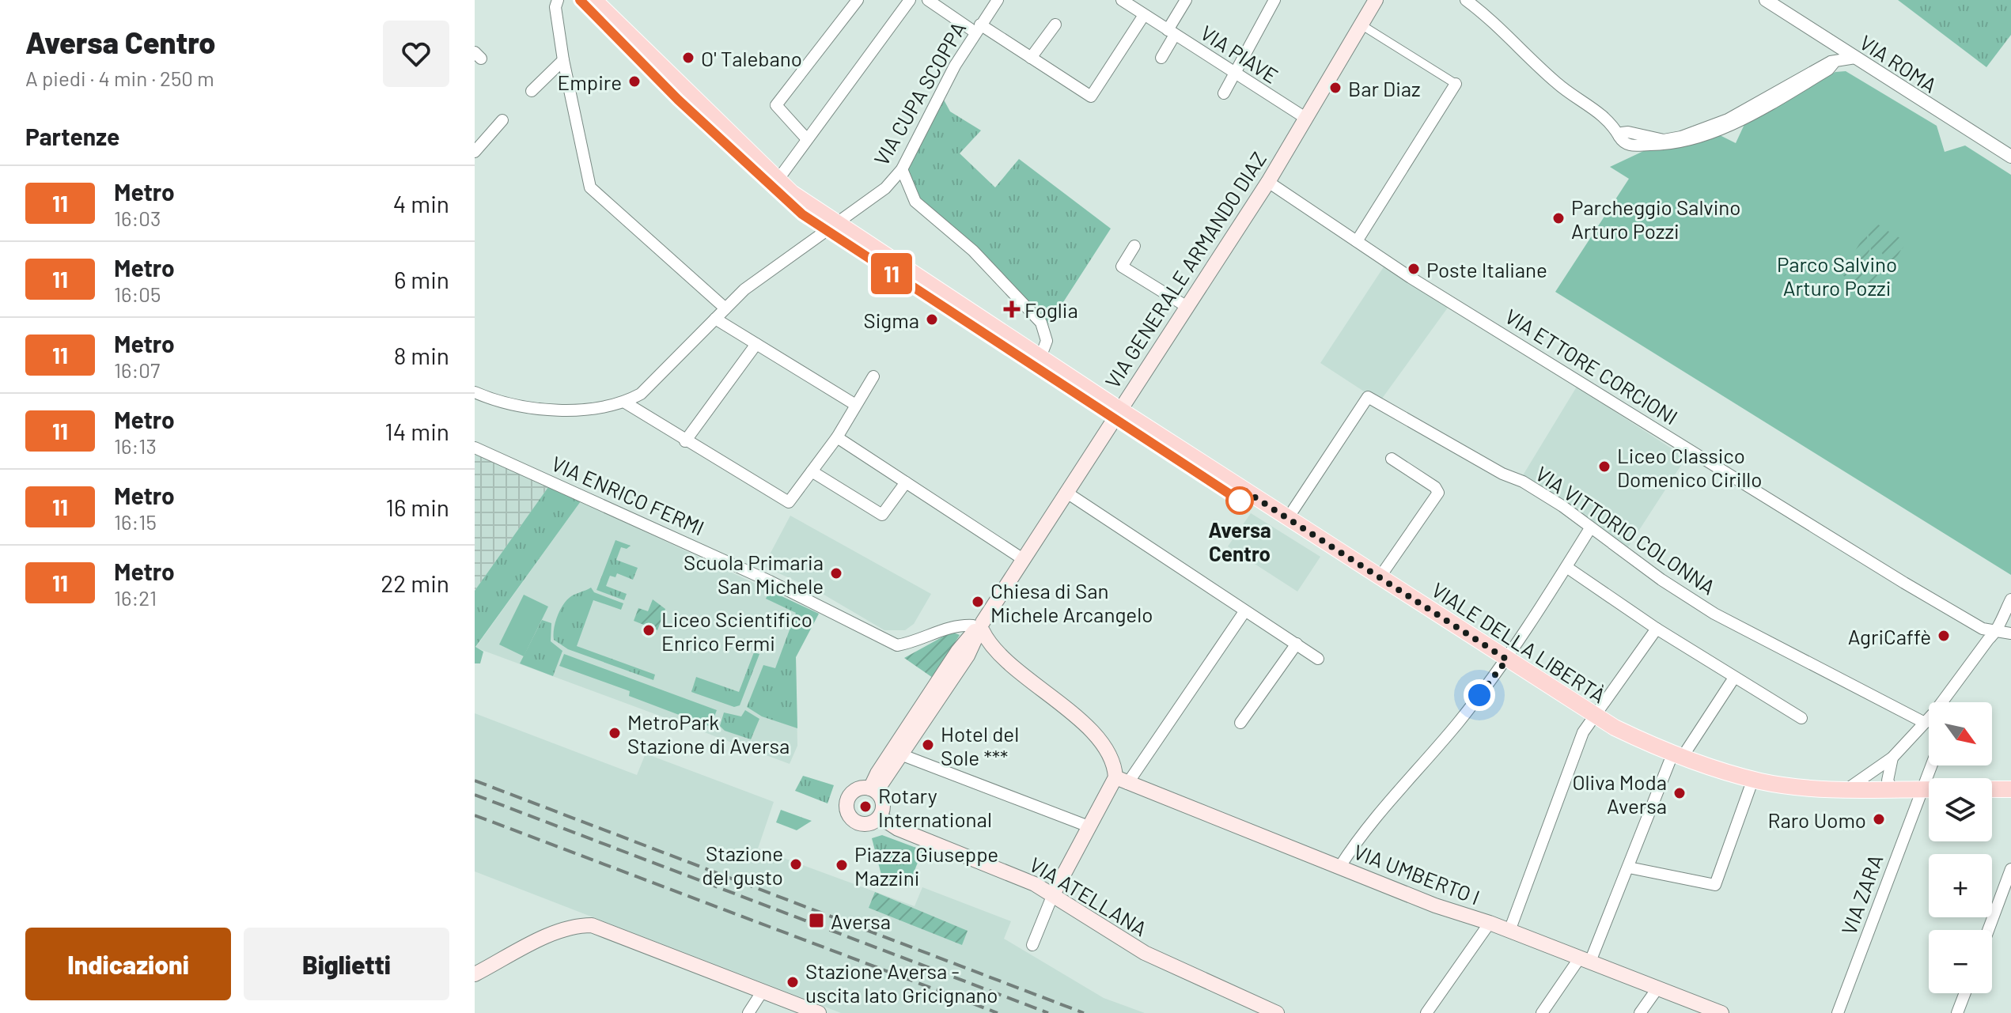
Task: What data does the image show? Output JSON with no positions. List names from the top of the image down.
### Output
{
  "streets": {
    "main road": [
      "VIA GENERALE ARMANDO DIAZ",
      "VIALE DELLA LIBERTÀ",
      "VIA UMBERTO I",
      "VIA ATELLANA"
    ],
    "street": [
      "VIA PIAVE",
      "VIA ROMA",
      "VIA CUPA SCOPPA",
      "VIA ETTORE CORCIONI",
      "VIA ENRICO FERMI",
      "VIA VITTORIO COLONNA",
      "VIA ZARA"
    ]
  },
  "crossings": [
    ["VIA PIAVE", "VIA GENERALE ARMANDO DIAZ"],
    ["VIA CUPA SCOPPA", "VIALE DELLA LIBERTÀ"],
    ["VIA GENERALE ARMANDO DIAZ", "VIA ETTORE CORCIONI"],
    ["VIA GENERALE ARMANDO DIAZ", "VIA ENRICO FERMI"],
    ["VIA GENERALE ARMANDO DIAZ", "VIALE DELLA LIBERTÀ"],
    ["VIA VITTORIO COLONNA", "VIALE DELLA LIBERTÀ"],
    ["VIALE DELLA LIBERTÀ", "VIA ZARA"]
  ],
  "parks": ["Parco Salvino Arturo Pozzi"],
  "places": {
    "other": [
      "O' Talebano",
      "Empire",
      "Bar Diaz",
      "Parcheggio Salvino Arturo Pozzi",
      "Poste Italiane",
      "Sigma",
      "Liceo Classico Domenico Cirillo",
      "Aversa Centro",
      "Scuola Primaria San Michele",
      "Chiesa di San Michele Arcangelo",
      "Liceo Scientifico Enrico Fermi",
      "AgriCaffè",
      "MetroPark Stazione di Aversa",
      "Hotel del Sole ***",
      "Oliva Moda Aversa",
      "Rotary International",
      "Raro Uomo",
      "Stazione del gusto",
      "Piazza Giuseppe Mazzini",
      "Stazione Aversa - uscita lato Gricignano"
    ],
    "health": ["Foglia"],
    "transit": ["Aversa"]
  },
  "lines": ["metro line 11"],
  "north": "bottom right",
  "page": {
    "heading": [
      ["Aversa Centro", "A piedi · 4 min · 250 m"],
      "Partenze"
    ],
    "on_map": "11",
    "list": [
      {
        "mark": "11",
        "name": "Metro",
        "note": "16:03",
        "value": "4 min"
      },
      {
        "mark": "11",
        "name": "Metro",
        "note": "16:05",
        "value": "6 min"
      },
      {
        "mark": "11",
        "name": "Metro",
        "note": "16:07",
        "value": "8 min"
      },
      {
        "mark": "11",
        "name": "Metro",
        "note": "16:13",
        "value": "14 min"
      },
      {
        "mark": "11",
        "name": "Metro",
        "note": "16:15",
        "value": "16 min"
      },
      {
        "mark": "11",
        "name": "Metro",
        "note": "16:21",
        "value": "22 min"
      }
    ],
    "map_buttons": ["+", "−"],
    "buttons": ["Indicazioni", "Biglietti"]
  }
}
